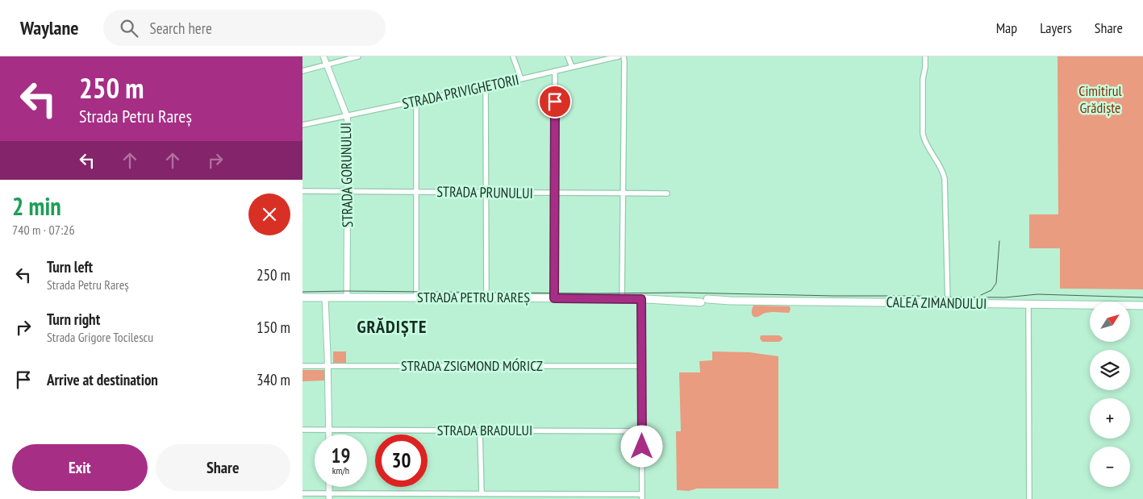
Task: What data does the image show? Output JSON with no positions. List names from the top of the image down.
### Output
{
  "streets": {
    "main road": ["STRADA PETRU RAREȘ", "CALEA ZIMANDULUI"],
    "street": [
      "STRADA PRIVIGHETORII",
      "STRADA GORUNULUI",
      "STRADA PRUNULUI",
      "STRADA ZSIGMOND MÓRICZ",
      "STRADA BRADULUI"
    ]
  },
  "crossings": [
    ["STRADA PRIVIGHETORII", "STRADA GORUNULUI"],
    ["STRADA GORUNULUI", "STRADA PRUNULUI"],
    ["STRADA GORUNULUI", "STRADA PETRU RAREȘ"],
    ["STRADA PETRU RAREȘ", "CALEA ZIMANDULUI"]
  ],
  "districts": ["GRĂDIȘTE"],
  "parks": ["Cimitirul Grădiște"],
  "north": "top right",
  "page": {
    "header": "Waylane",
    "search": "Search here",
    "nav": ["Map", "Layers", "Share"],
    "turn": ["250 m", "Strada Petru Rareș"],
    "heading": ["2 min", "740 m · 07:26"],
    "list": [
      {
        "name": "Turn left",
        "note": "Strada Petru Rareș",
        "value": "250 m"
      },
      {
        "name": "Turn right",
        "note": "Strada Grigore Tocilescu",
        "value": "150 m"
      },
      {
        "name": "Arrive at destination",
        "value": "340 m"
      }
    ],
    "map_buttons": ["+", "−"],
    "speed": "19 km/h",
    "limit": "30",
    "buttons": ["Exit", "Share"]
  }
}
